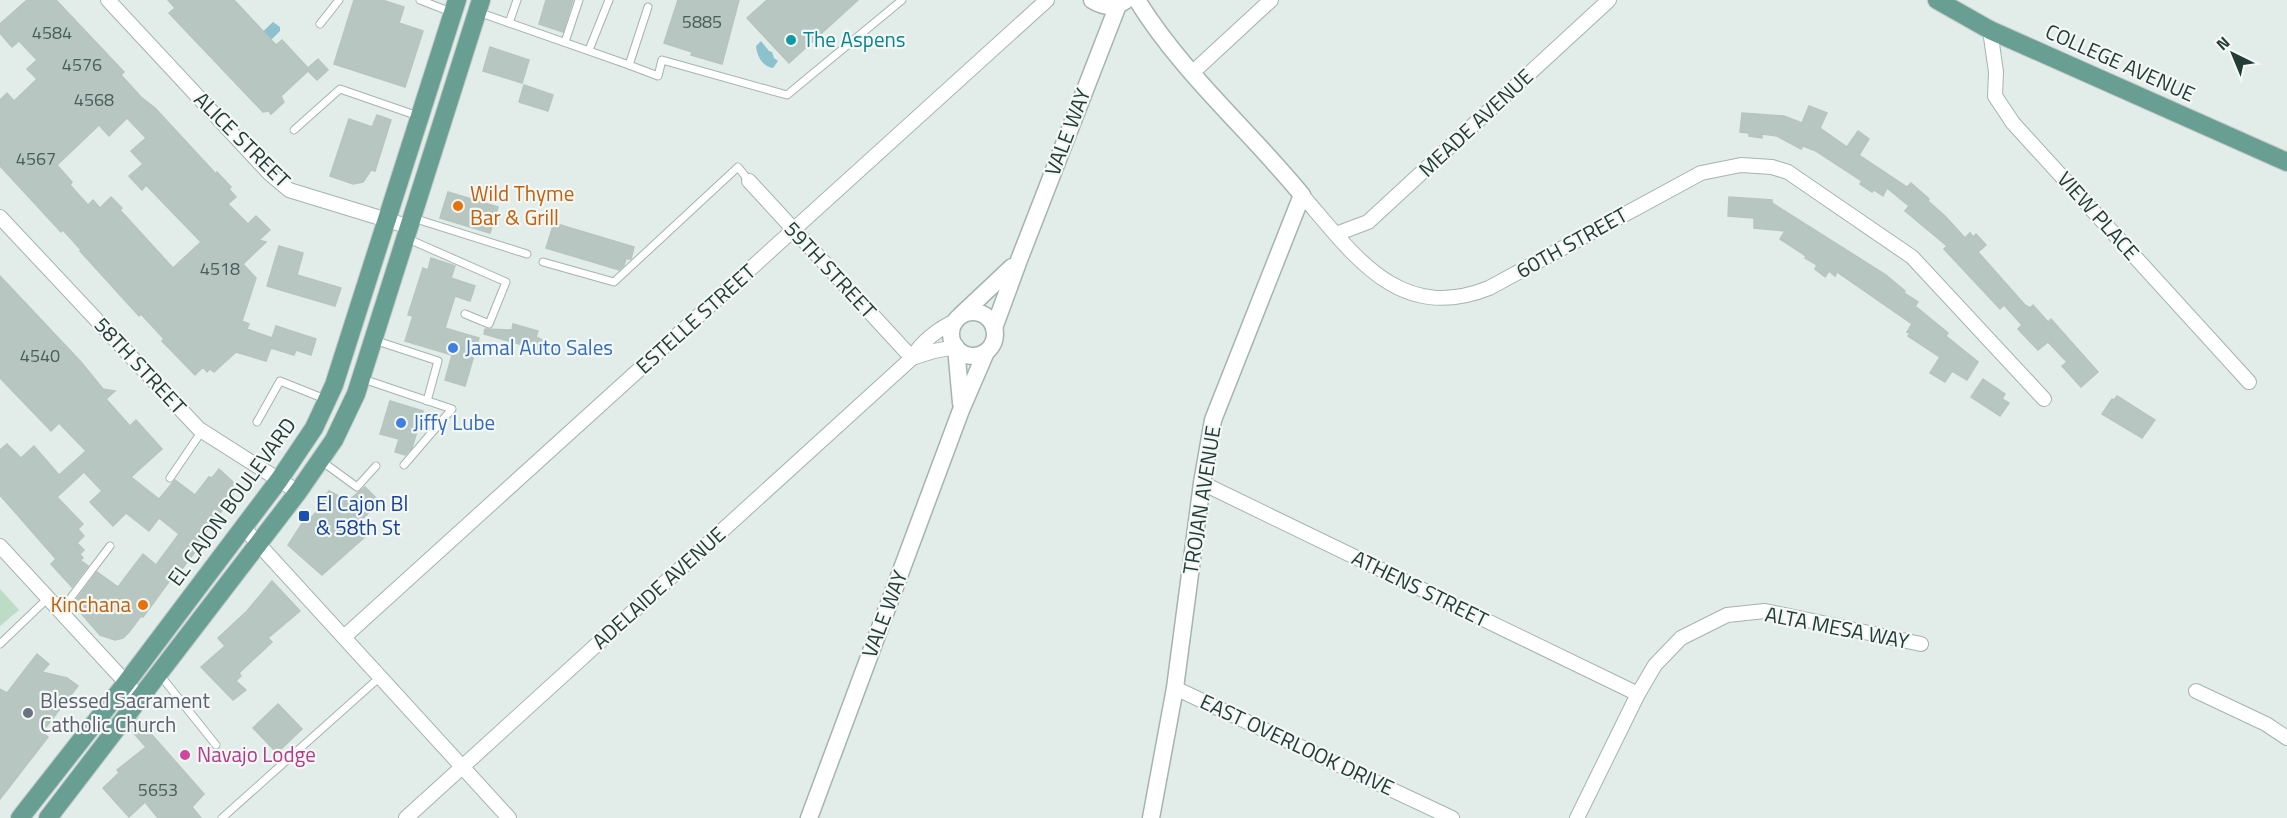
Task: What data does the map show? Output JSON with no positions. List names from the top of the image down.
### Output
{
  "streets": {
    "main road": ["COLLEGE AVENUE", "EL CAJON BOULEVARD"],
    "street": [
      "MEADE AVENUE",
      "VALE WAY",
      "ALICE STREET",
      "VIEW PLACE",
      "60TH STREET",
      "59TH STREET",
      "ESTELLE STREET",
      "58TH STREET",
      "TROJAN AVENUE",
      "ADELAIDE AVENUE",
      "ATHENS STREET",
      "ALTA MESA WAY",
      "EAST OVERLOOK DRIVE"
    ]
  },
  "crossings": [
    ["COLLEGE AVENUE", "VIEW PLACE"],
    ["MEADE AVENUE", "60TH STREET"],
    ["VALE WAY", "ADELAIDE AVENUE"],
    ["ALICE STREET", "EL CAJON BOULEVARD"],
    ["60TH STREET", "TROJAN AVENUE"],
    ["59TH STREET", "ESTELLE STREET"],
    ["59TH STREET", "ADELAIDE AVENUE"],
    ["58TH STREET", "EL CAJON BOULEVARD"],
    ["TROJAN AVENUE", "ATHENS STREET"],
    ["TROJAN AVENUE", "EAST OVERLOOK DRIVE"],
    ["ATHENS STREET", "ALTA MESA WAY"]
  ],
  "places": {
    "other": [
      "The Aspens",
      "Wild Thyme Bar & Grill",
      "Jamal Auto Sales",
      "Jiffy Lube",
      "Kinchana",
      "Blessed Sacrament Catholic Church",
      "Navajo Lodge"
    ],
    "transit": ["El Cajon Bl & 58th St"]
  },
  "house_numbers": [
    "5885",
    "4584",
    "4576",
    "4568",
    "4567",
    "4518",
    "4540",
    "5653"
  ],
  "north": "top left"
}
